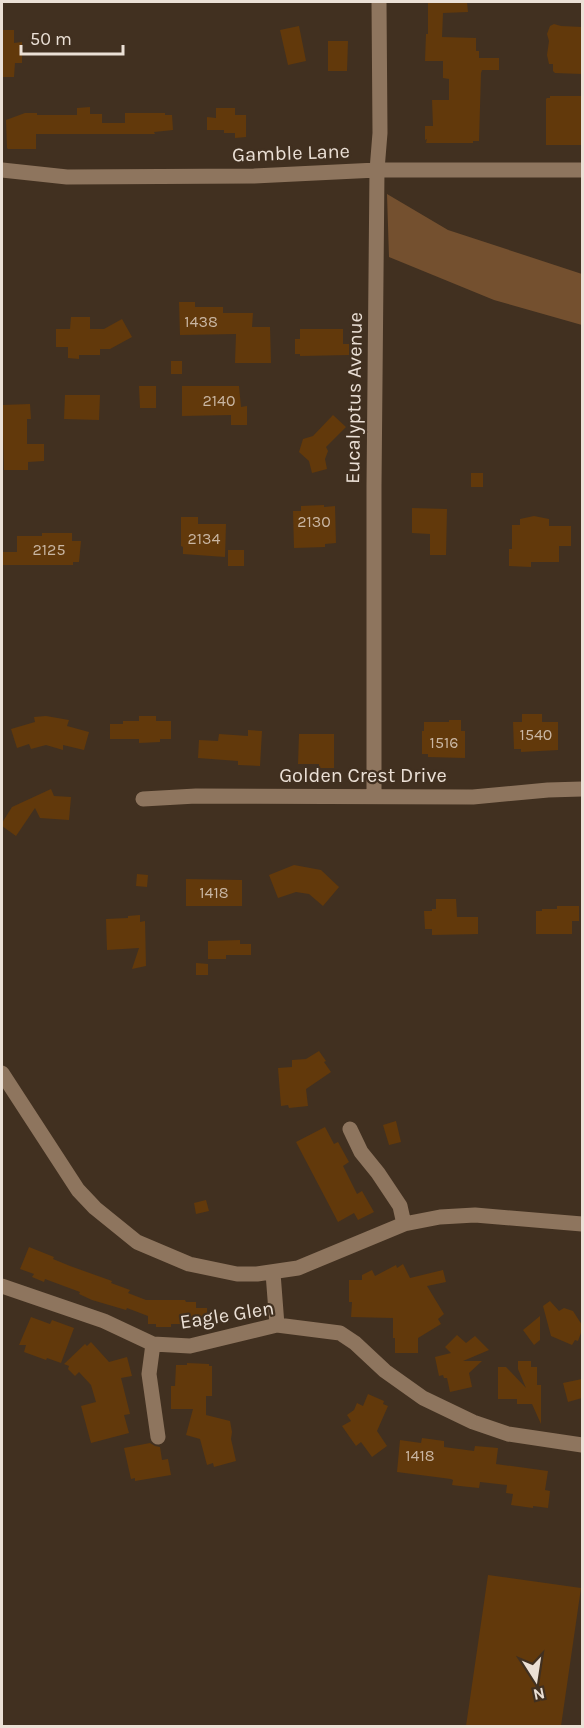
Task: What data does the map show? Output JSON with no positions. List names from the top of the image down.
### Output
{
  "streets": {
    "street": [
      "Gamble Lane",
      "Eucalyptus Avenue",
      "Golden Crest Drive",
      "Eagle Glen"
    ]
  },
  "crossings": [
    ["Gamble Lane", "Eucalyptus Avenue"],
    ["Eucalyptus Avenue", "Golden Crest Drive"]
  ],
  "house_numbers": [
    "1438",
    "2140",
    "2130",
    "2134",
    "2125",
    "1540",
    "1516",
    "1418",
    "1418"
  ],
  "scale_bar": "50 m",
  "north": "bottom"
}
